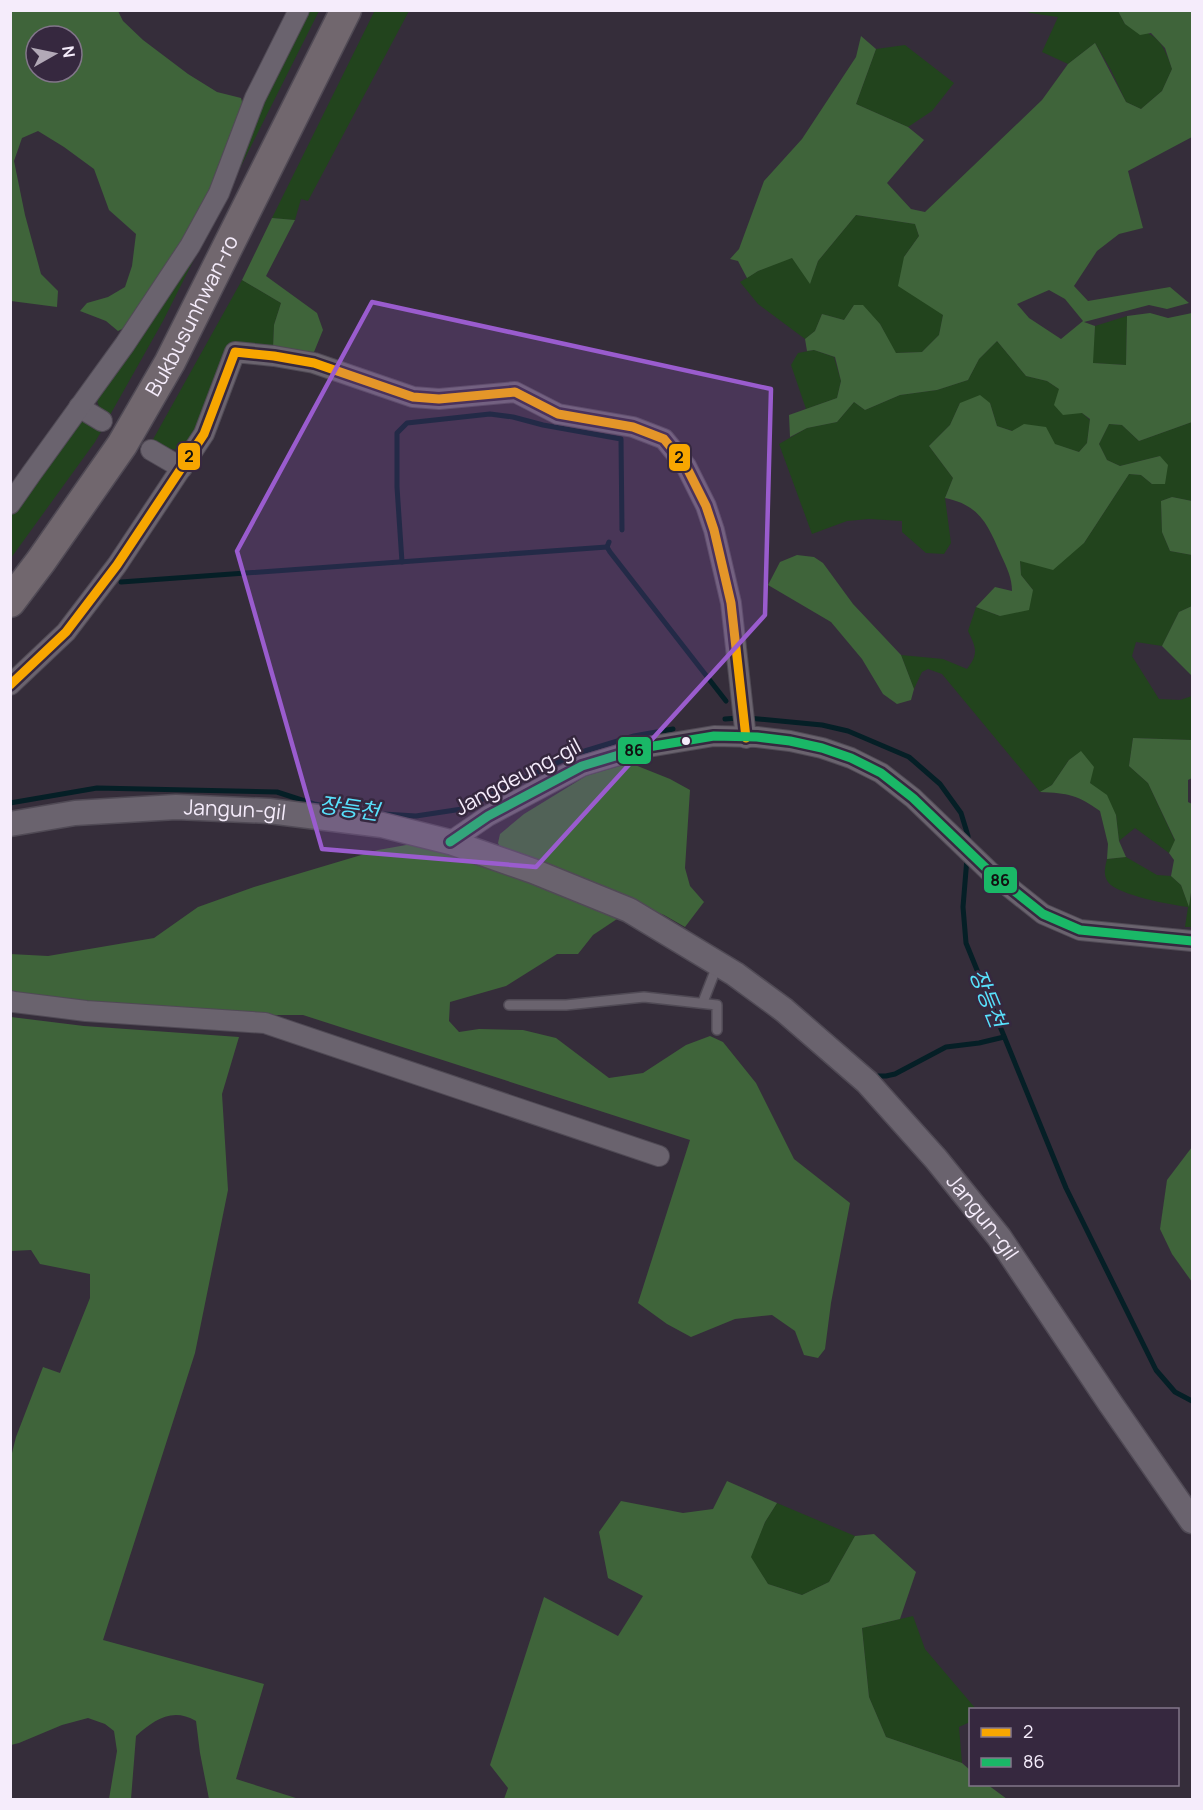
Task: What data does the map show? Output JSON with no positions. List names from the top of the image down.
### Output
{
  "streets": {
    "main road": ["Bukbusunhwan-ro"],
    "street": ["Jangdeung-gil", "Jangun-gil"]
  },
  "crossings": [
    ["Jangdeung-gil", "Jangun-gil"]
  ],
  "water": ["장등천"],
  "lines": ["transit line 2", "transit line 86"],
  "legend": ["2", "86"],
  "north": "right"
}
